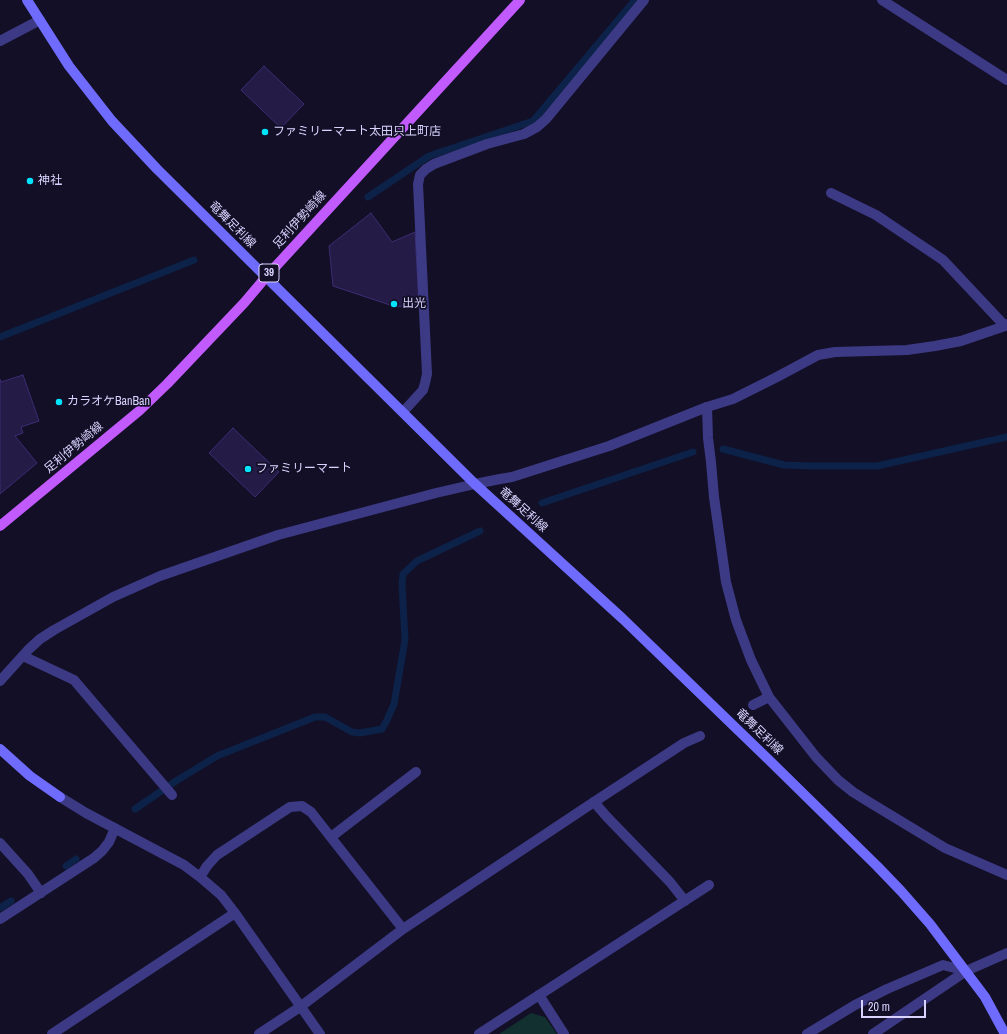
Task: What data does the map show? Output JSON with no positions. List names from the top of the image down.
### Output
{
  "streets": {
    "main road": ["足利伊勢崎線", "竜舞足利線", "39"]
  },
  "crossings": [
    ["足利伊勢崎線", "竜舞足利線"]
  ],
  "places": [
    "ファミリーマート太田只上町店",
    "神社",
    "出光",
    "カラオケBanBan",
    "ファミリーマート"
  ],
  "scale_bar": "20 m"
}
